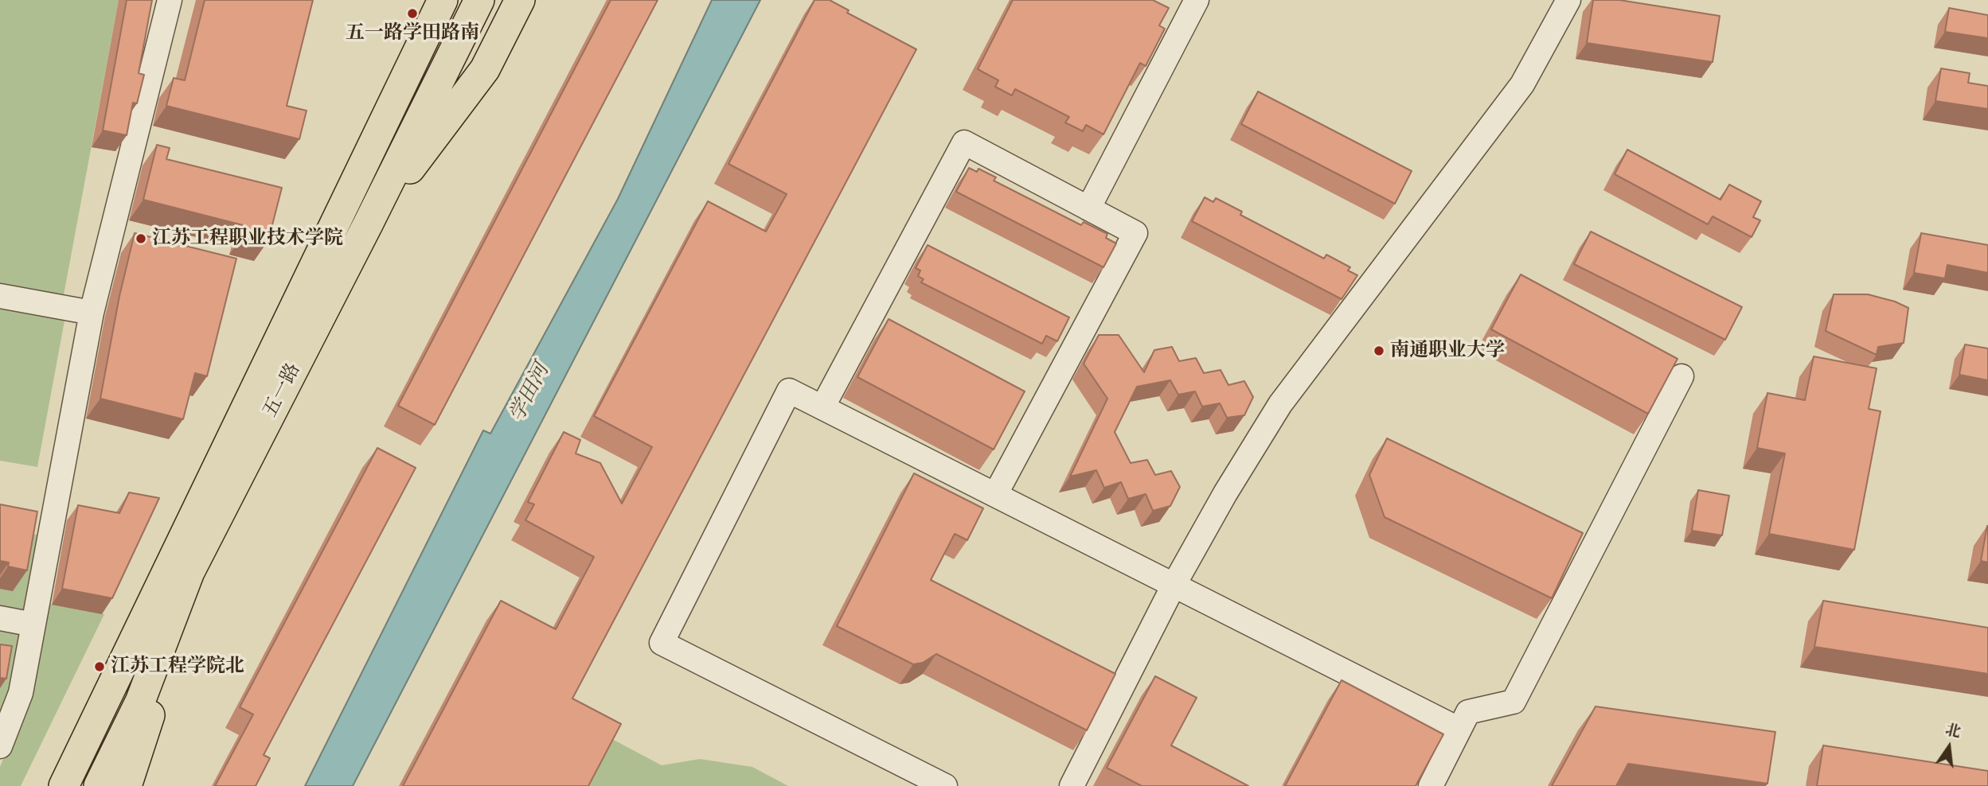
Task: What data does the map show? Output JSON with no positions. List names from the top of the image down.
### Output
{
  "streets": {
    "main road": ["五一路"]
  },
  "water": ["学田河"],
  "places": [
    "五一路学田路南",
    "江苏工程职业技术学院",
    "南通职业大学",
    "江苏工程学院北"
  ],
  "north": "top"
}
